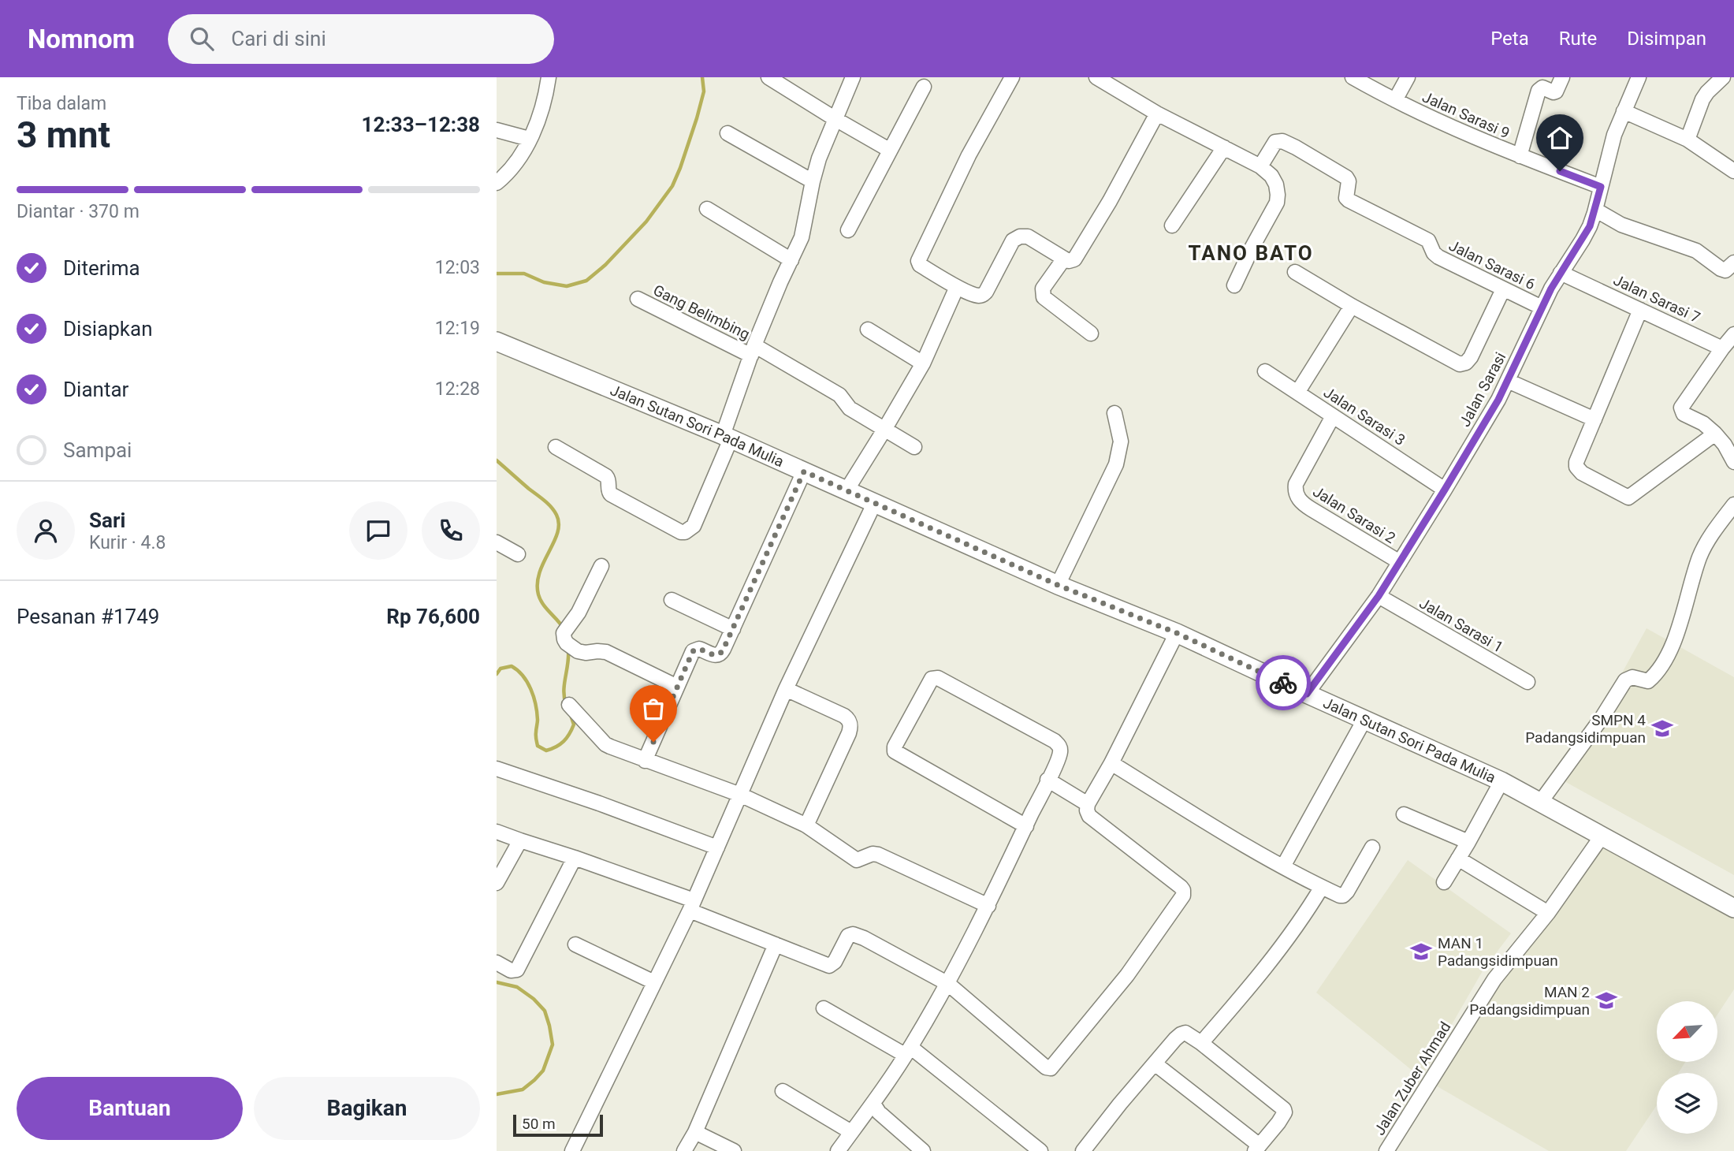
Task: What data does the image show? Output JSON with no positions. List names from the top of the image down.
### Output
{
  "streets": {
    "street": [
      "Jalan Sarasi 9",
      "Jalan Sarasi 6",
      "Jalan Sarasi 7",
      "Gang Belimbing",
      "Jalan Sarasi",
      "Jalan Sarasi 3",
      "Jalan Sutan Sori Pada Mulia",
      "Jalan Sarasi 2",
      "Jalan Sarasi 1",
      "Jalan Zuber Ahmad"
    ]
  },
  "crossings": [
    ["Jalan Sarasi 9", "Jalan Sarasi"],
    ["Jalan Sarasi 6", "Jalan Sarasi"],
    ["Jalan Sarasi 7", "Jalan Sarasi"],
    ["Jalan Sarasi", "Jalan Sarasi 3"],
    ["Jalan Sarasi", "Jalan Sutan Sori Pada Mulia"],
    ["Jalan Sarasi", "Jalan Sarasi 2"],
    ["Jalan Sarasi", "Jalan Sarasi 1"],
    ["Jalan Sarasi 3", "Jalan Sarasi 2"],
    ["Jalan Sutan Sori Pada Mulia", "Jalan Zuber Ahmad"]
  ],
  "districts": ["TANO BATO"],
  "places": {
    "school or university": ["SMPN 4 Padangsidimpuan", "MAN 1 Padangsidimpuan", "MAN 2 Padangsidimpuan"]
  },
  "scale_bar": "50 m",
  "north": "bottom left",
  "page": {
    "header": "Nomnom",
    "search": "Cari di sini",
    "nav": ["Peta", "Rute", "Disimpan"],
    "heading": ["3 mnt", "Tiba dalam", "12:33–12:38"],
    "panel": [
      "Sari",
      "Kurir · 4.8",
      "Pesanan #1749",
      "Rp 76,600"
    ],
    "bar": "Diantar · 370 m",
    "list": [
      ["Diterima", "12:03"],
      ["Disiapkan", "12:19"],
      ["Diantar", "12:28"],
      "Sampai"
    ],
    "buttons": ["Bantuan", "Bagikan"],
    "scale": "50 m"
  }
}
